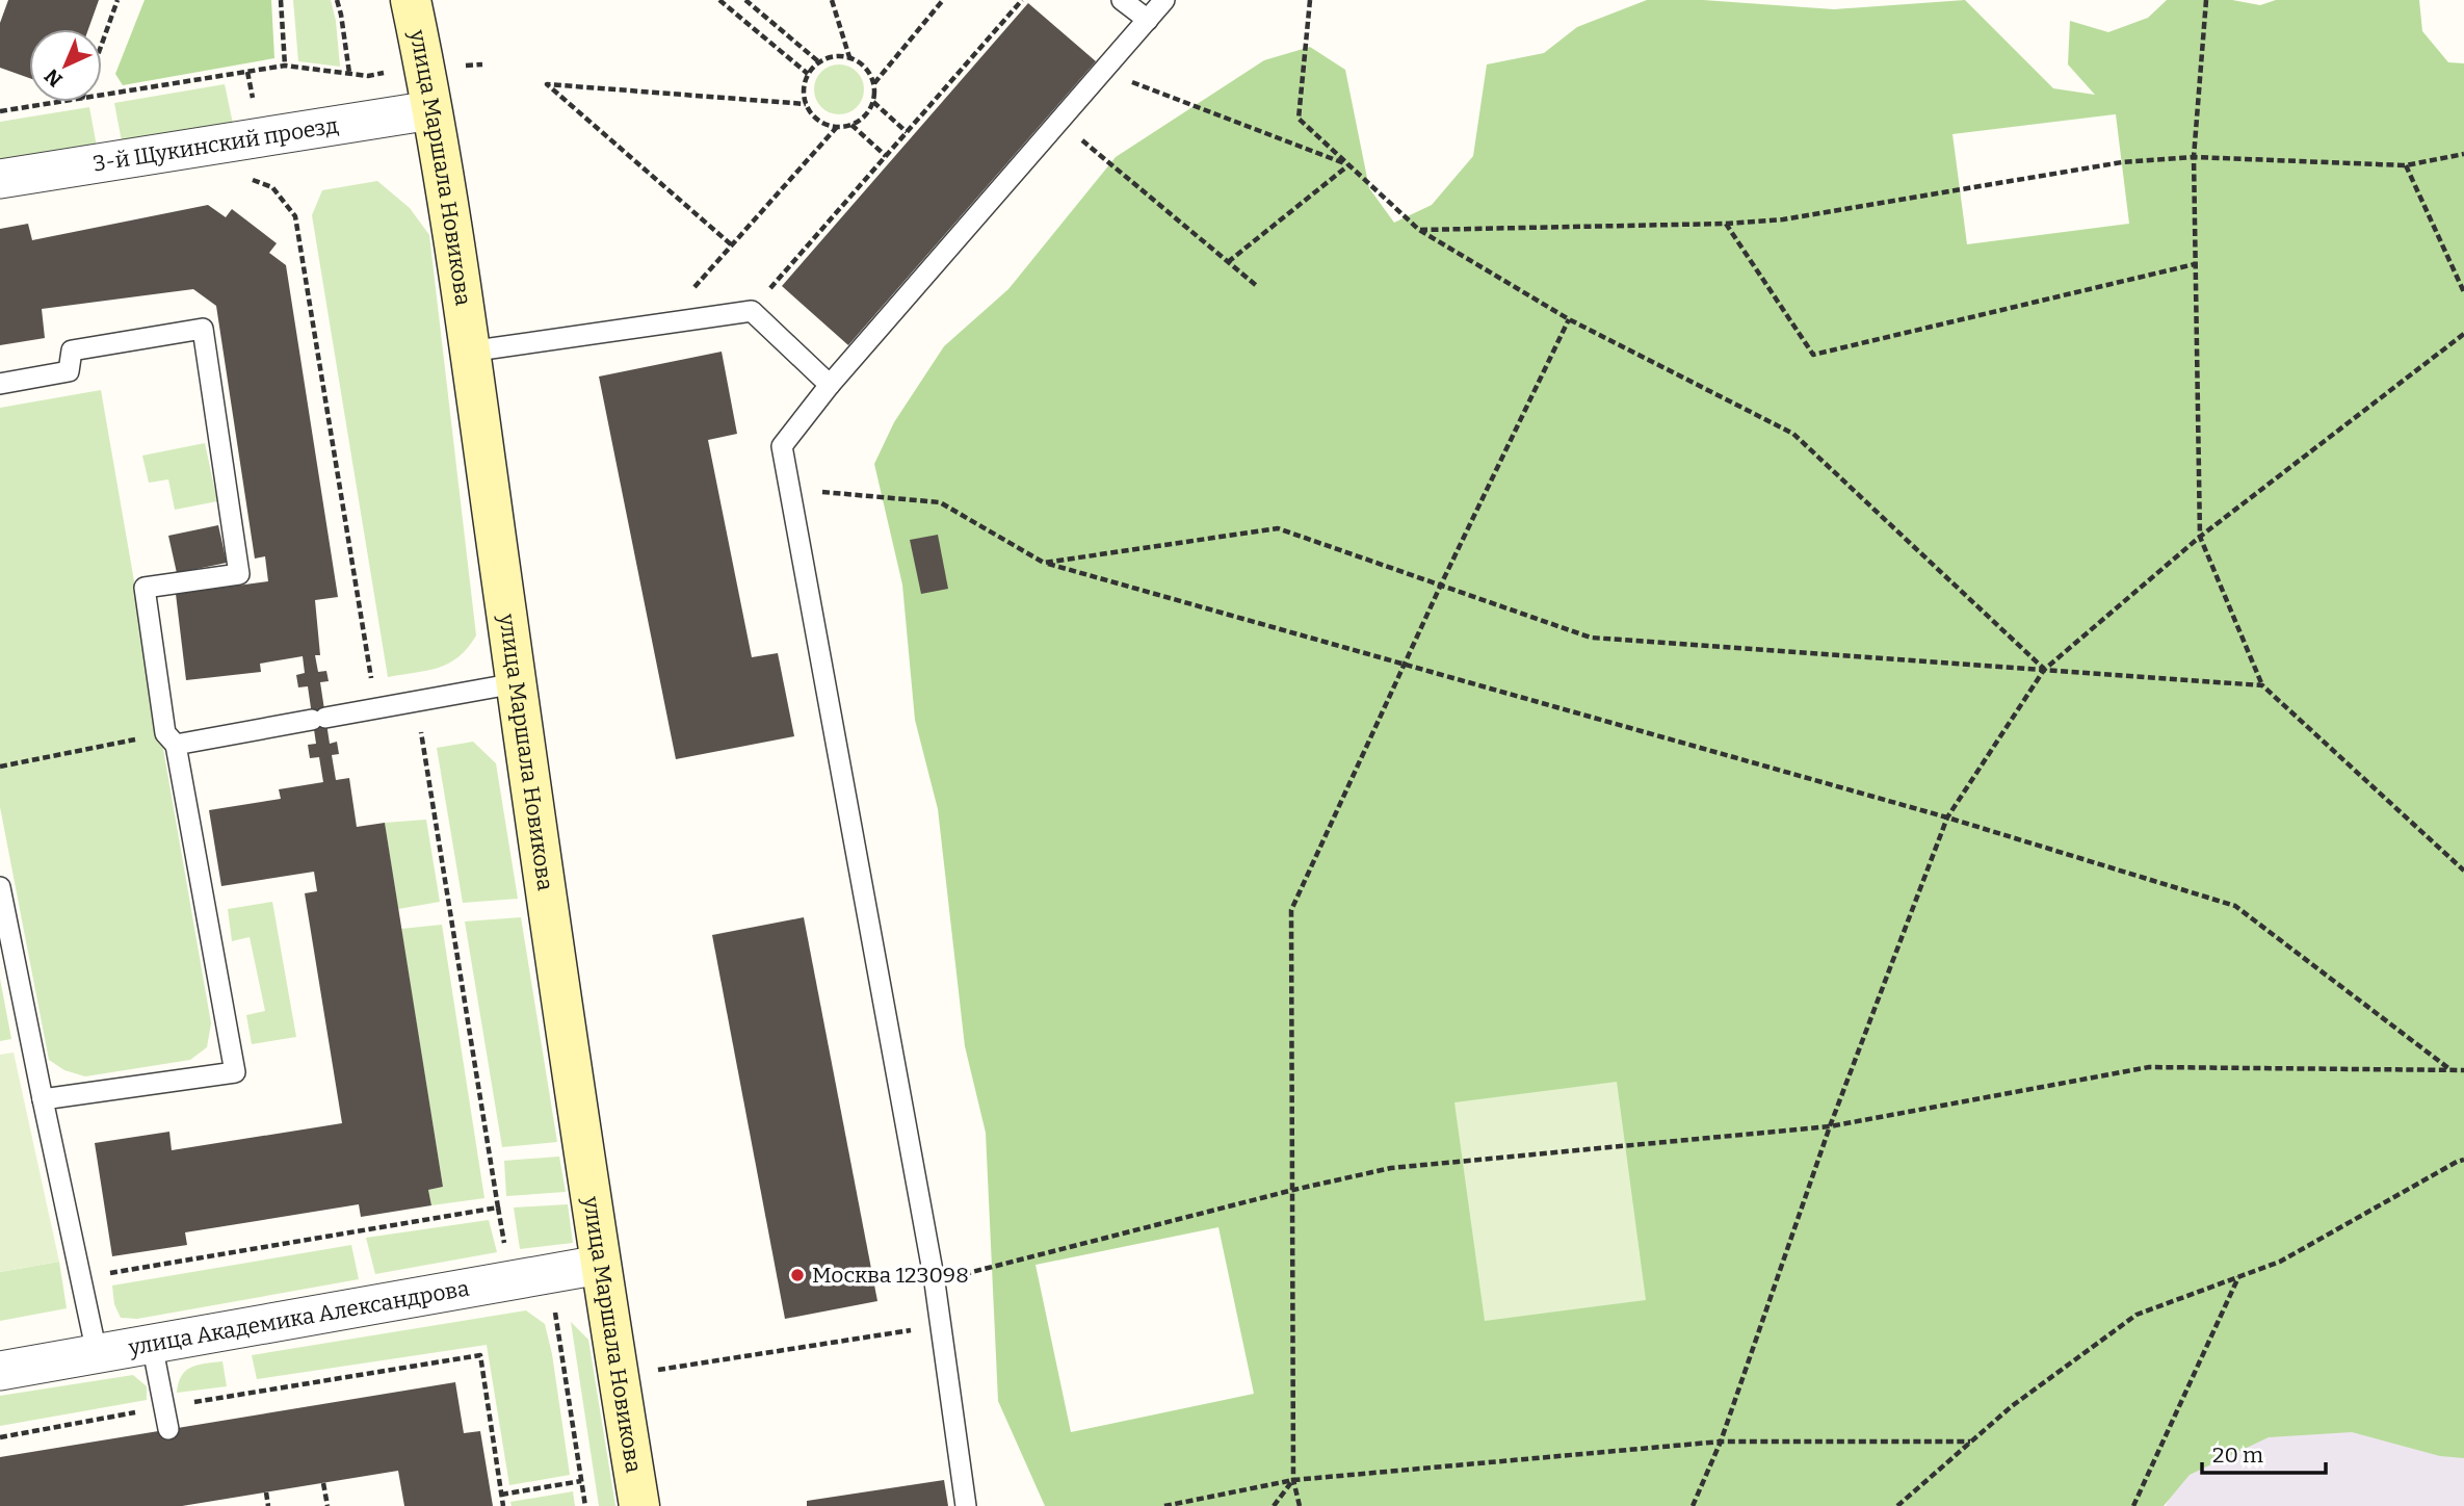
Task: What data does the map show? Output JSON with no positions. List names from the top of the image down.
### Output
{
  "streets": {
    "street": ["3-й Щукинский проезд", "улица Маршала Новикова", "улица Академика Александрова"]
  },
  "crossings": [
    ["3-й Щукинский проезд", "улица Маршала Новикова"],
    ["улица Маршала Новикова", "улица Академика Александрова"]
  ],
  "places": ["Москва 123098"],
  "scale_bar": "20 m",
  "north": "bottom left"
}
